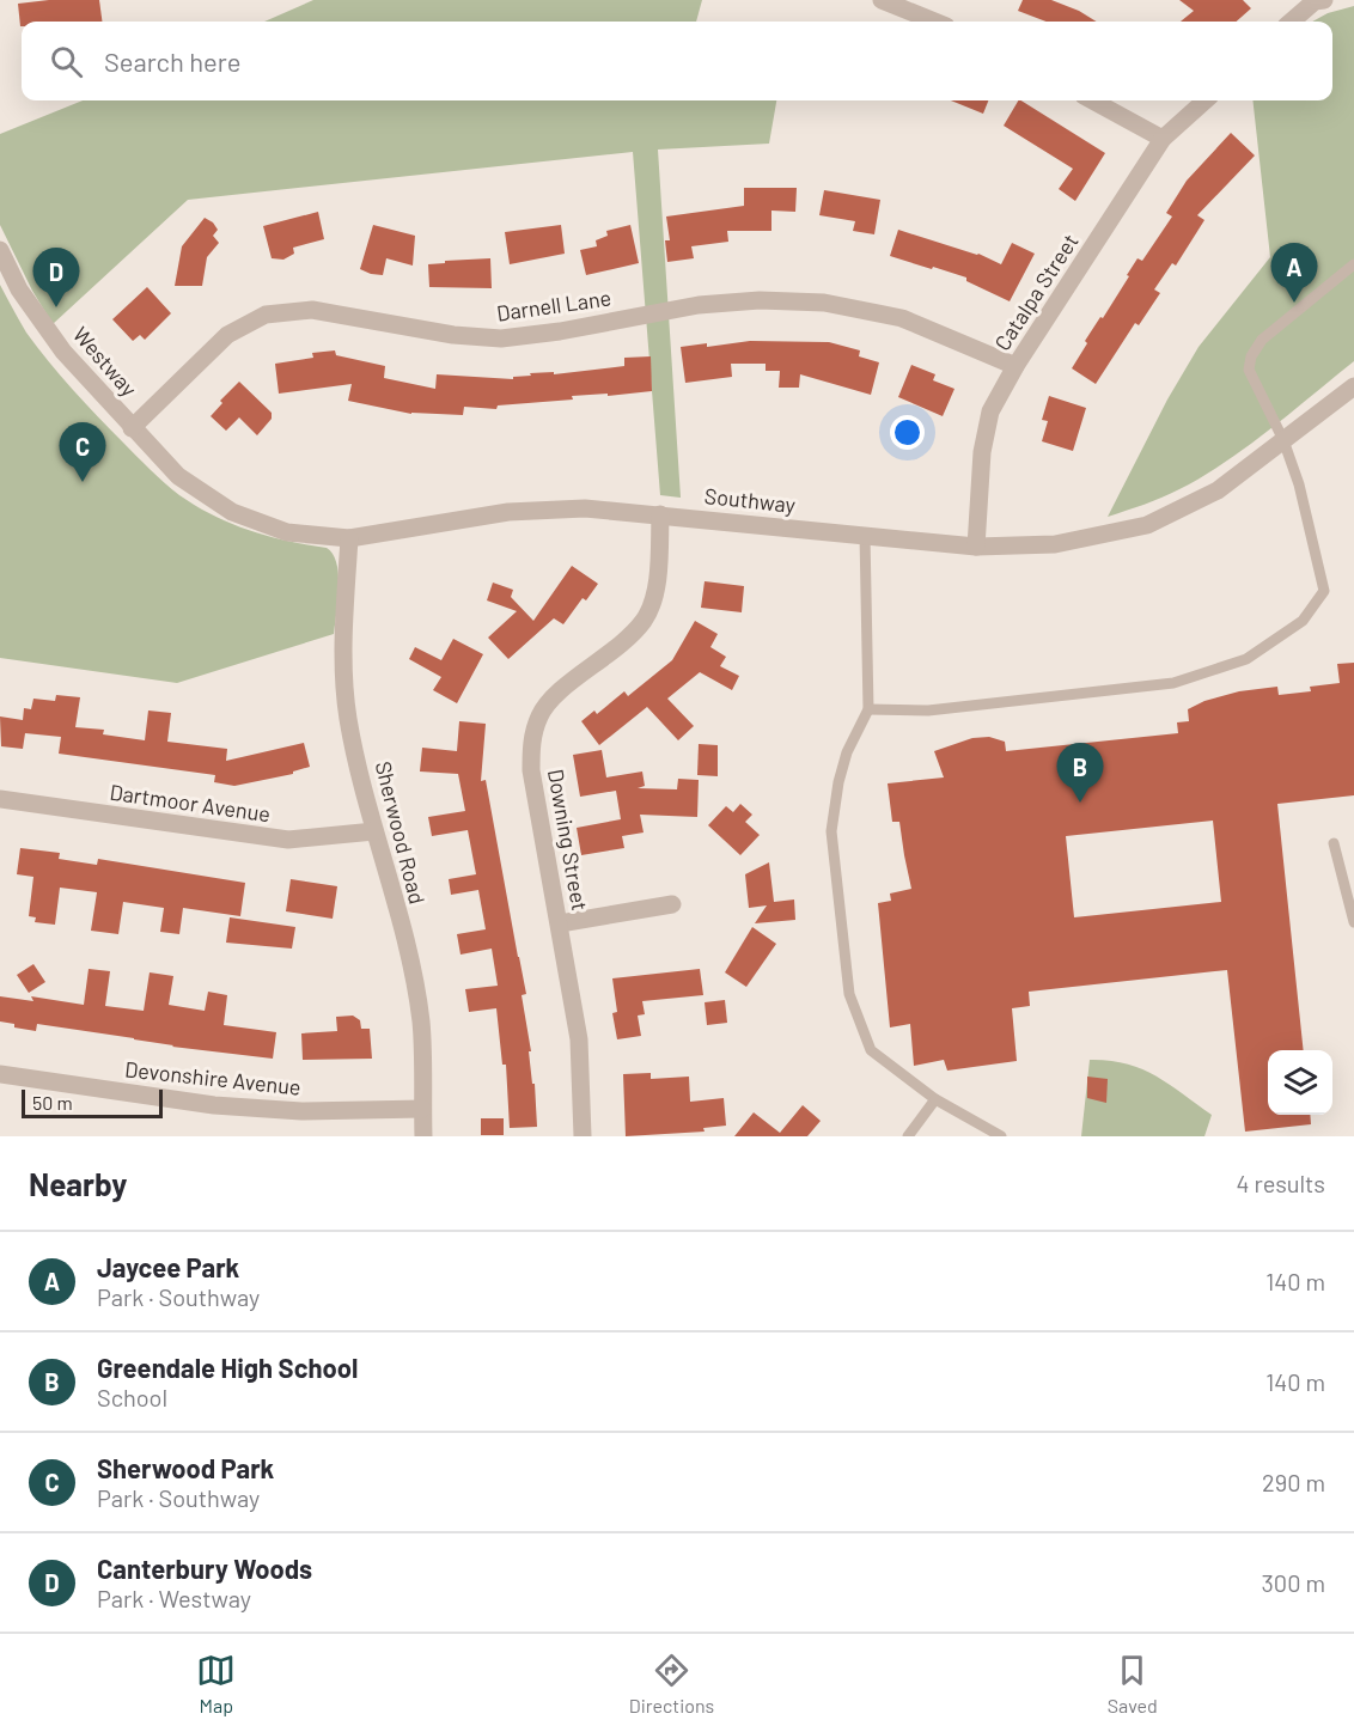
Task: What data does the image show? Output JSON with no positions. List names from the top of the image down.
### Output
{
  "streets": {
    "street": [
      "Catalpa Street",
      "Darnell Lane",
      "Westway",
      "Southway",
      "Dartmoor Avenue",
      "Sherwood Road",
      "Downing Street",
      "Devonshire Avenue"
    ]
  },
  "crossings": [
    ["Catalpa Street", "Darnell Lane"],
    ["Catalpa Street", "Southway"],
    ["Darnell Lane", "Westway"],
    ["Darnell Lane", "Southway"],
    ["Westway", "Southway"],
    ["Southway", "Sherwood Road"],
    ["Southway", "Downing Street"],
    ["Dartmoor Avenue", "Sherwood Road"],
    ["Sherwood Road", "Devonshire Avenue"]
  ],
  "scale_bar": "50 m",
  "page": {
    "search": "Search here",
    "pins": [
      "A",
      "D",
      "C",
      "B"
    ],
    "scale": "50 m",
    "heading": ["Nearby", "4 results"],
    "list": [
      {
        "mark": "A",
        "name": "Jaycee Park",
        "note": "Park · Southway",
        "value": "140 m"
      },
      {
        "mark": "B",
        "name": "Greendale High School",
        "note": "School",
        "value": "140 m"
      },
      {
        "mark": "C",
        "name": "Sherwood Park",
        "note": "Park · Southway",
        "value": "290 m"
      },
      {
        "mark": "D",
        "name": "Canterbury Woods",
        "note": "Park · Westway",
        "value": "300 m"
      }
    ],
    "nav": ["Map", "Directions", "Saved"]
  }
}
